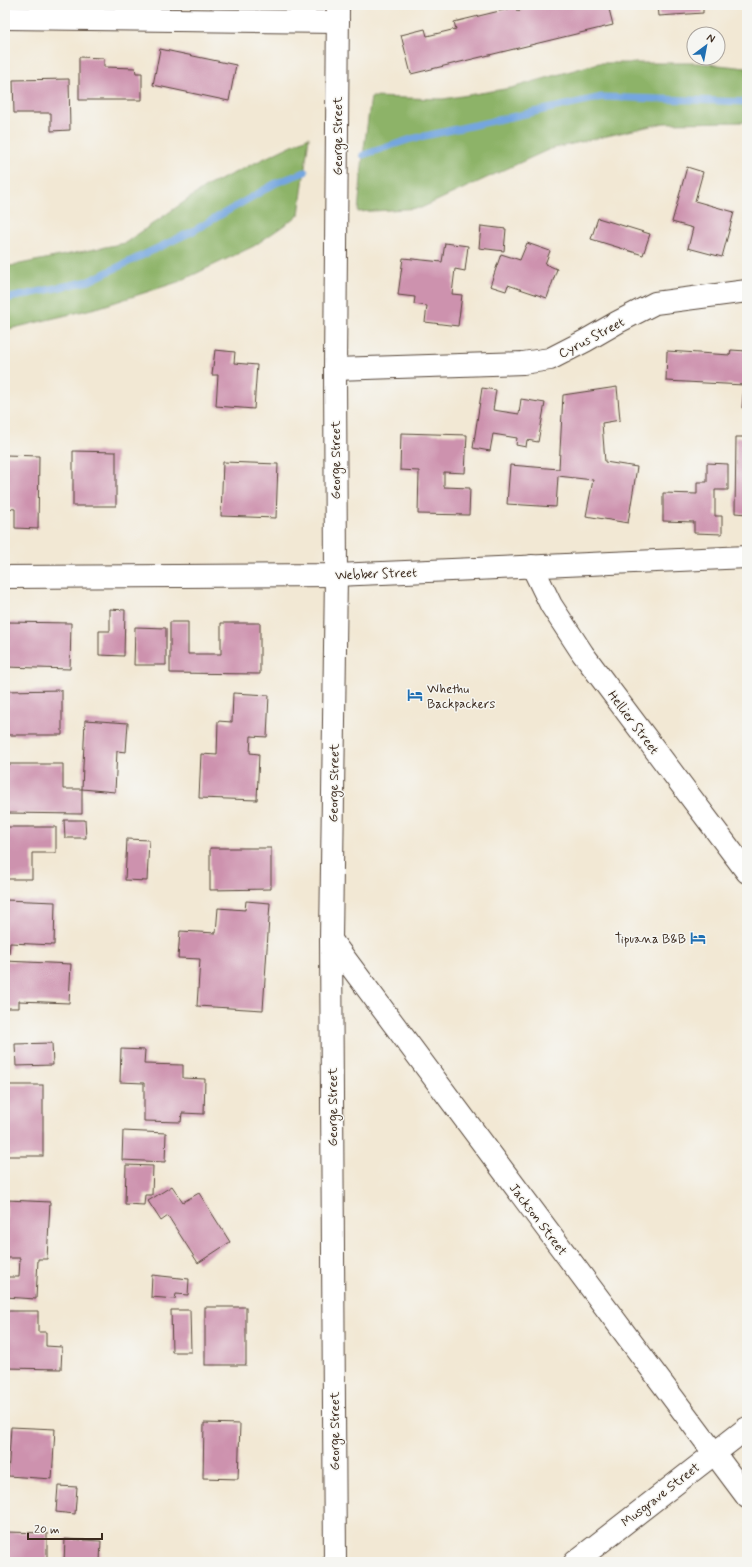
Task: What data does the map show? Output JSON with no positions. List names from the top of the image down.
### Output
{
  "streets": {
    "street": [
      "George Street",
      "Cyrus Street",
      "Webber Street",
      "Hellier Street",
      "Jackson Street",
      "Musgrave Street"
    ]
  },
  "crossings": [
    ["George Street", "Cyrus Street"],
    ["George Street", "Webber Street"],
    ["George Street", "Jackson Street"],
    ["Webber Street", "Hellier Street"],
    ["Jackson Street", "Musgrave Street"]
  ],
  "places": {
    "hotel": ["Whethu Backpackers", "Tipuana B&B"]
  },
  "scale_bar": "20 m",
  "north": "top right"
}
